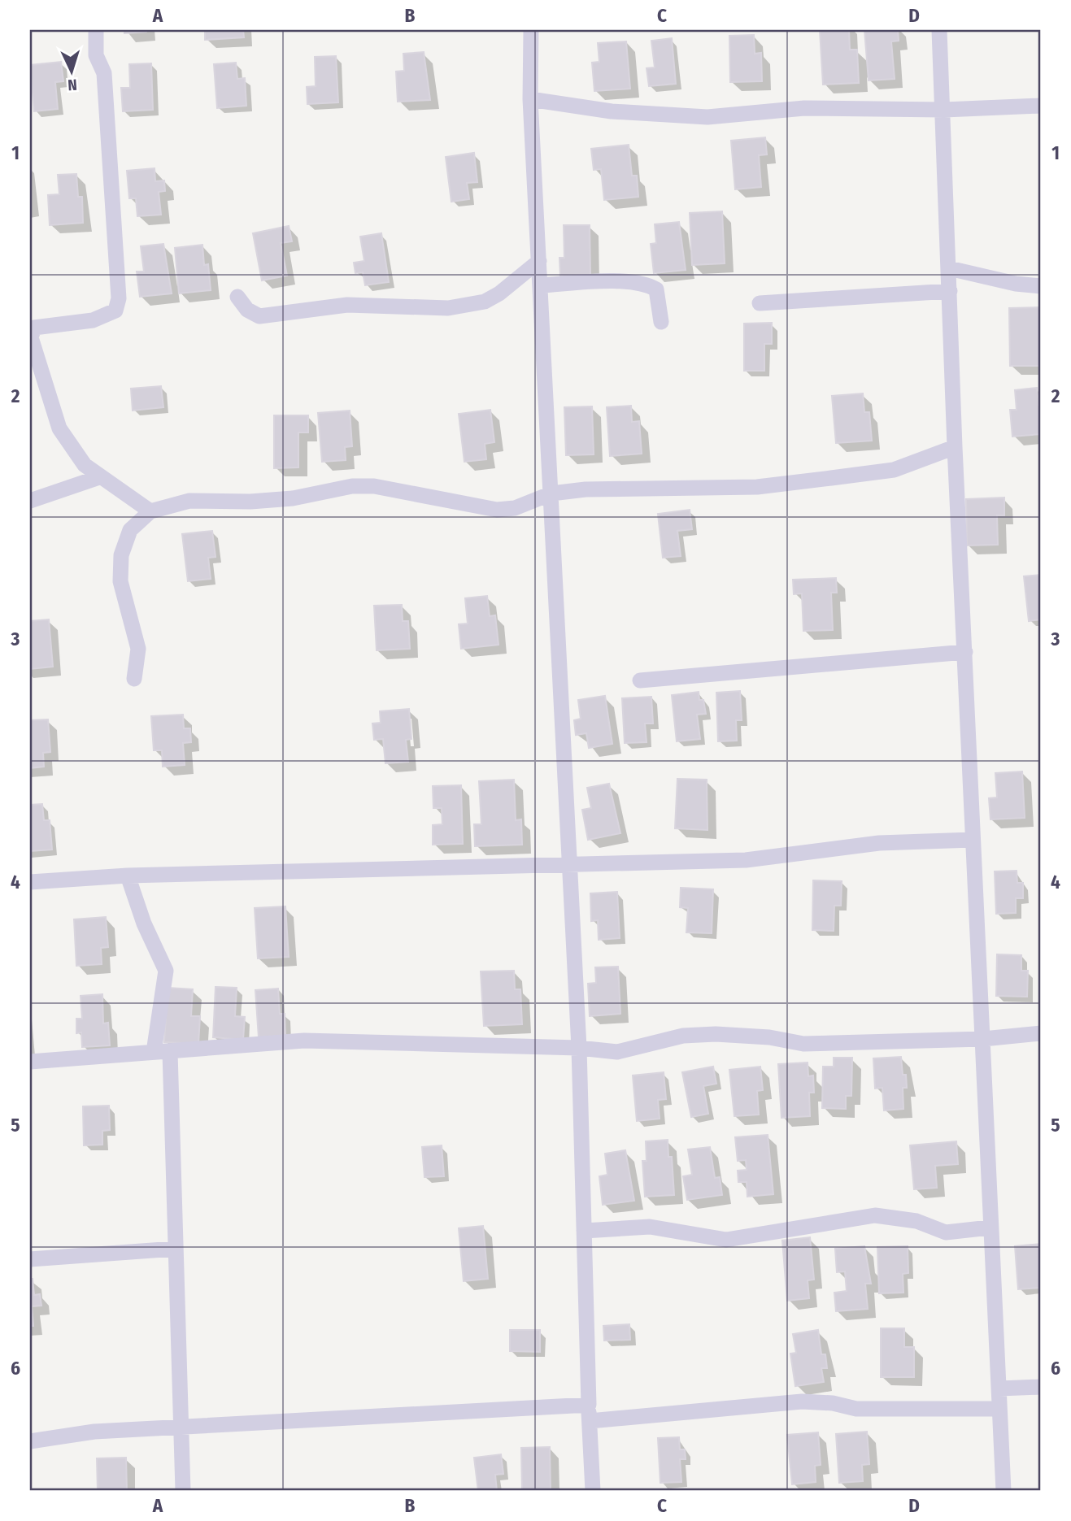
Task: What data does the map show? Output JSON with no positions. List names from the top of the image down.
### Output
{
  "north": "bottom",
  "grid": {
    "columns": [
      "A",
      "B",
      "C",
      "D"
    ],
    "rows": [
      "1",
      "2",
      "3",
      "4",
      "5",
      "6"
    ]
  }
}
